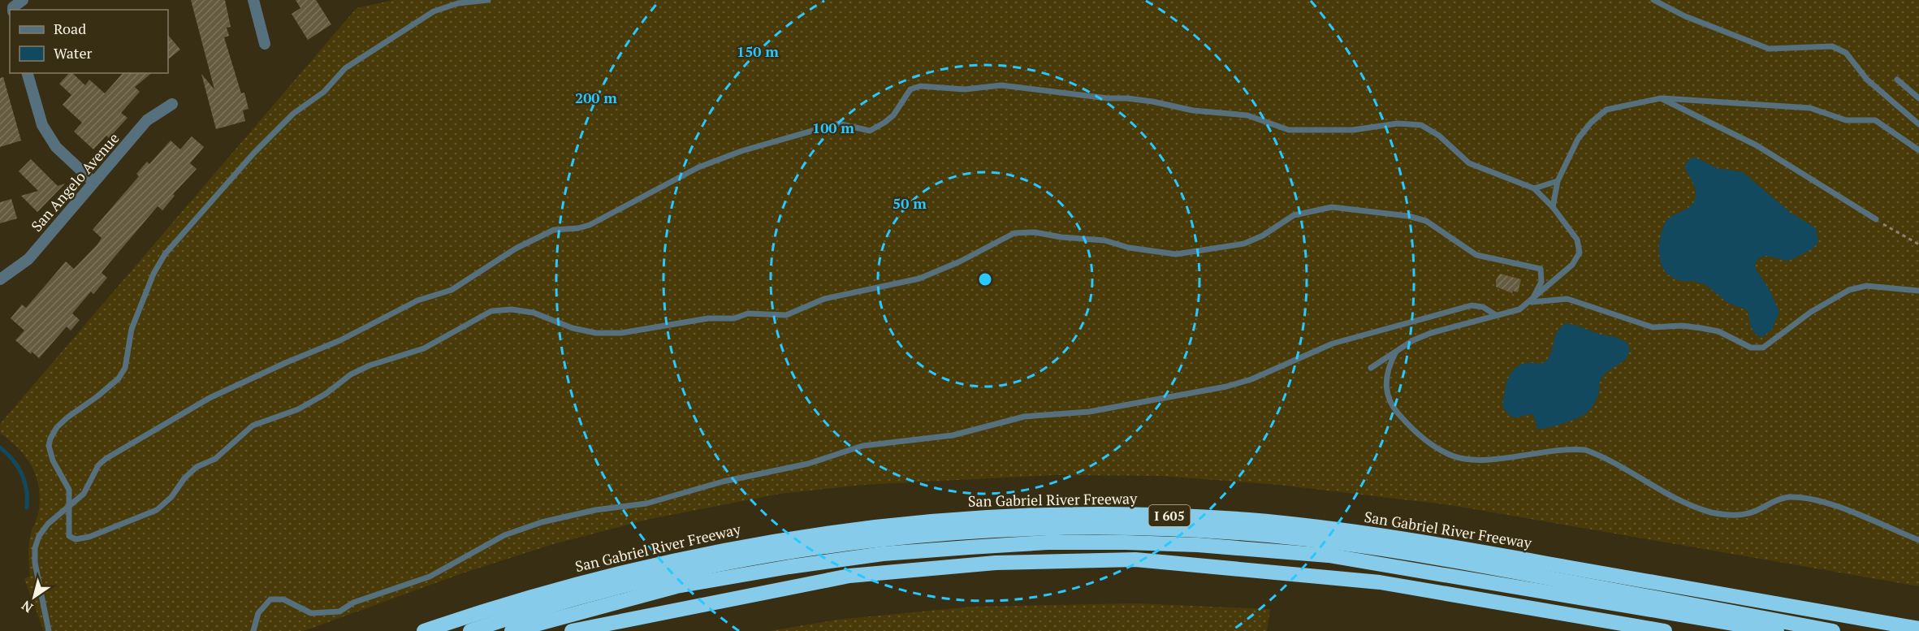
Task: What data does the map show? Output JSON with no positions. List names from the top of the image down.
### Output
{
  "streets": {
    "highway": ["San Gabriel River Freeway", "I 605"],
    "street": ["San Angelo Avenue"]
  },
  "legend": ["Road", "Water"],
  "north": "bottom left",
  "rings": [
    "150 m",
    "200 m",
    "100 m",
    "50 m"
  ]
}
